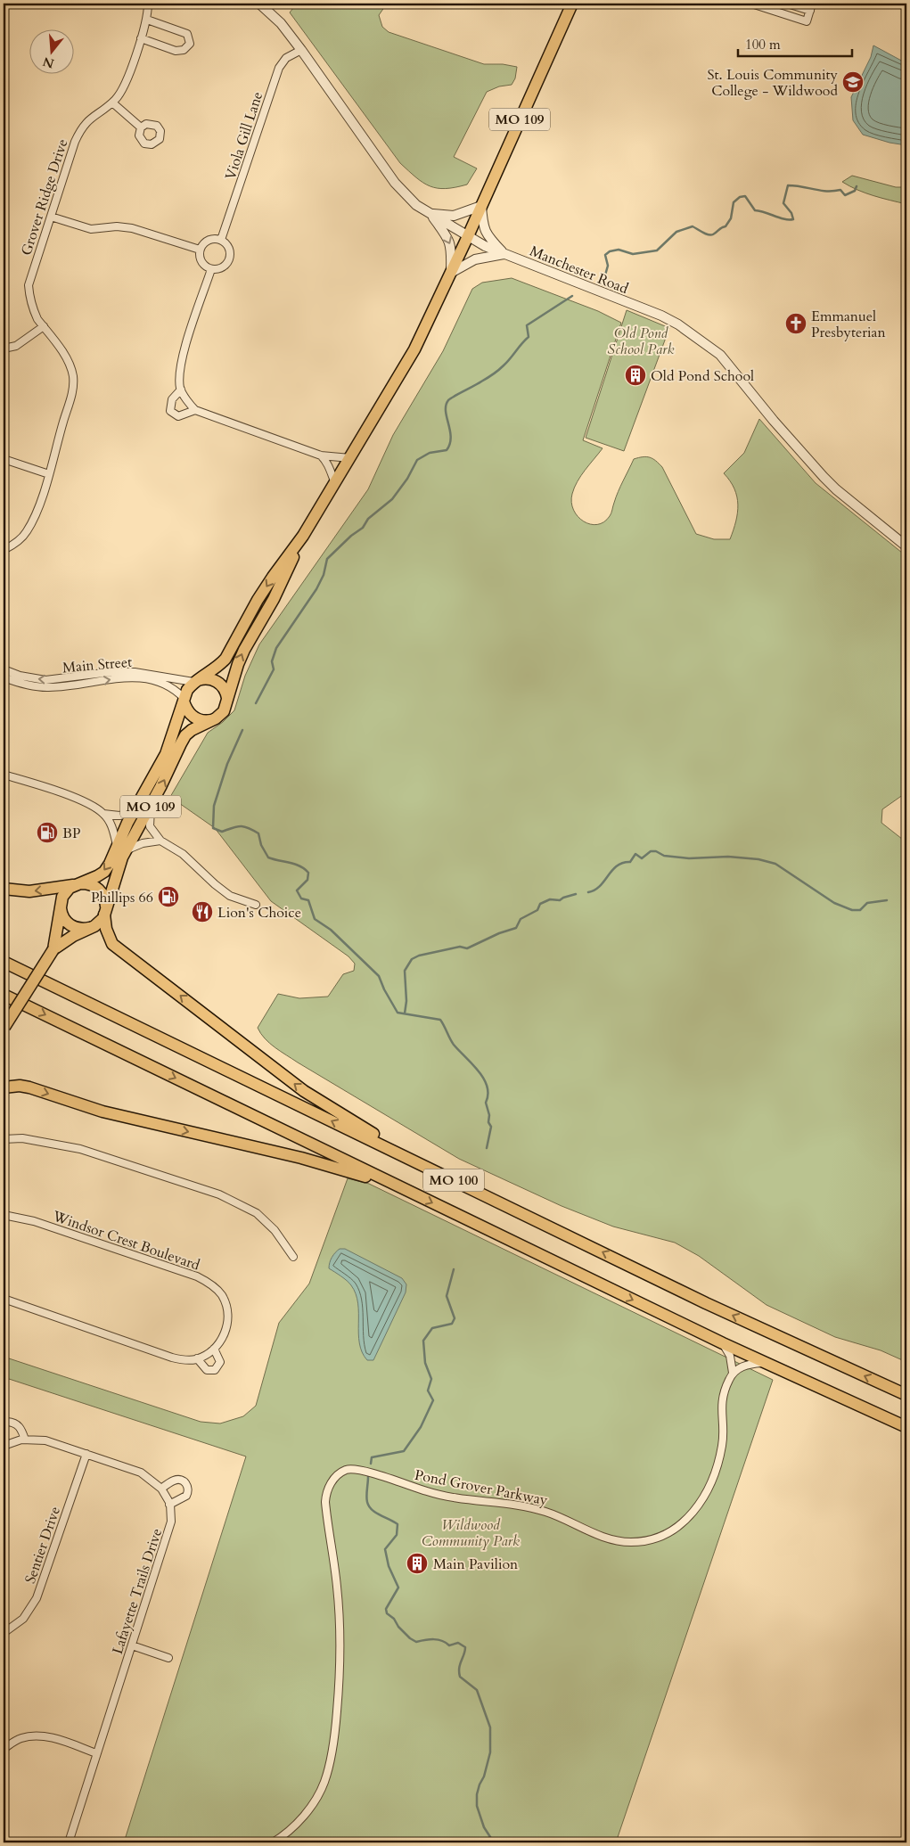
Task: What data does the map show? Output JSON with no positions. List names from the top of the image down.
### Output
{
  "streets": {
    "main road": ["MO 109", "MO 100"],
    "street": [
      "Viola Gill Lane",
      "Grover Ridge Drive",
      "Manchester Road",
      "Main Street",
      "Windsor Crest Boulevard",
      "Pond Grover Parkway",
      "Sentier Drive",
      "Lafayette Trails Drive"
    ]
  },
  "crossings": [
    ["MO 109", "Manchester Road"],
    ["MO 109", "Main Street"],
    ["Viola Gill Lane", "Manchester Road"],
    ["Sentier Drive", "Lafayette Trails Drive"]
  ],
  "parks": ["Old Pond School Park", "Wildwood Community Park"],
  "places": {
    "school or university": ["St. Louis Community College - Wildwood"],
    "church": ["Emmanuel Presbyterian"],
    "building": ["Old Pond School", "Main Pavilion"],
    "fuel station": ["BP", "Phillips 66"],
    "restaurant": ["Lion's Choice"]
  },
  "scale_bar": "100 m",
  "north": "bottom"
}
